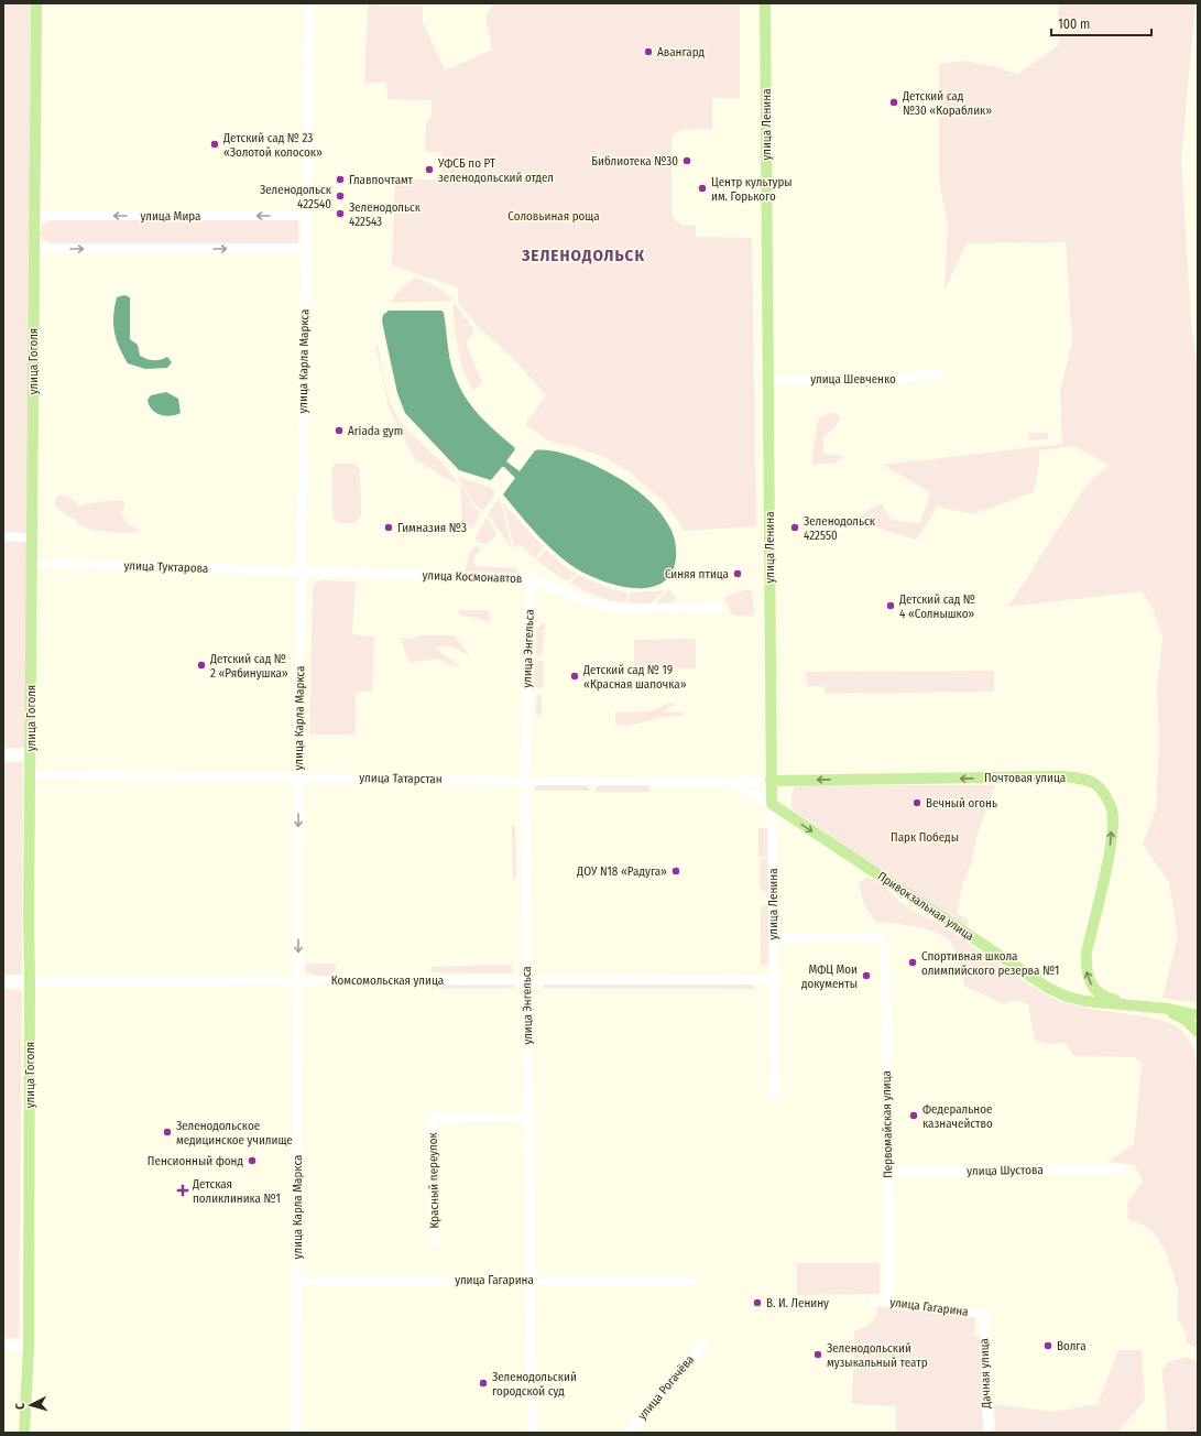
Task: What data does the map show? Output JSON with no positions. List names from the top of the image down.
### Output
{
  "streets": {
    "main road": [
      "улица Ленина",
      "улица Гоголя",
      "Почтовая улица",
      "Привокзальная улица"
    ],
    "street": [
      "улица Мира",
      "улица Карла Маркса",
      "улица Шевченко",
      "улица Туктарова",
      "улица Космонавтов",
      "улица Энгельса",
      "улица Татарстан",
      "Комсомольская улица",
      "Первомайская улица",
      "улица Шустова",
      "Красный переулок",
      "улица Гагарина",
      "Дачная улица",
      "улица Рогачёва"
    ]
  },
  "crossings": [
    ["улица Ленина", "улица Шевченко"],
    ["улица Ленина", "Почтовая улица"],
    ["улица Ленина", "улица Татарстан"],
    ["улица Ленина", "Привокзальная улица"],
    ["улица Ленина", "Комсомольская улица"],
    ["улица Ленина", "Первомайская улица"],
    ["улица Мира", "улица Гоголя"],
    ["улица Мира", "улица Карла Маркса"],
    ["улица Гоголя", "улица Туктарова"],
    ["улица Гоголя", "улица Татарстан"],
    ["улица Гоголя", "Комсомольская улица"],
    ["улица Карла Маркса", "улица Туктарова"],
    ["улица Карла Маркса", "улица Космонавтов"],
    ["улица Карла Маркса", "улица Татарстан"],
    ["улица Карла Маркса", "Комсомольская улица"],
    ["улица Карла Маркса", "улица Гагарина"],
    ["улица Туктарова", "улица Космонавтов"],
    ["улица Космонавтов", "улица Энгельса"],
    ["улица Энгельса", "улица Татарстан"],
    ["улица Энгельса", "Комсомольская улица"],
    ["улица Энгельса", "Красный переулок"],
    ["улица Энгельса", "улица Гагарина"],
    ["Почтовая улица", "улица Татарстан"],
    ["Почтовая улица", "Привокзальная улица"],
    ["Первомайская улица", "улица Шустова"],
    ["Первомайская улица", "улица Гагарина"],
    ["улица Гагарина", "Дачная улица"]
  ],
  "one_way": ["Привокзальная улица"],
  "districts": ["ЗЕЛЕНОДОЛЬСК"],
  "parks": ["Соловьиная роща", "Парк Победы"],
  "places": {
    "other": [
      "Авангард",
      "Детский сад №30 «Кораблик»",
      "Детский сад № 23 «Золотой колосок»",
      "Библиотека №30",
      "УФСБ по РТ зеленодольский отдел",
      "Главпочтамт",
      "Центр культуры им. Горького",
      "Зеленодольск 422540",
      "Зеленодольск 422543",
      "Ariada gym",
      "Гимназия №3",
      "Зеленодольск 422550",
      "Синяя птица",
      "Детский сад № 4 «Солнышко»",
      "Детский сад № 2 «Рябинушка»",
      "Детский сад № 19 «Красная шапочка»",
      "Вечный огонь",
      "ДОУ N18 «Радуга»",
      "Спортивная школа олимпийского резерва №1",
      "МФЦ Мои документы",
      "Федеральное казначейство",
      "Зеленодольское медицинское училище",
      "Пенсионный фонд",
      "В. И. Ленину",
      "Волга",
      "Зеленодольский музыкальный театр",
      "Зеленодольский городской суд"
    ],
    "health": ["Детская поликлиника №1"]
  },
  "scale_bar": "100 m",
  "north": "left"
}
